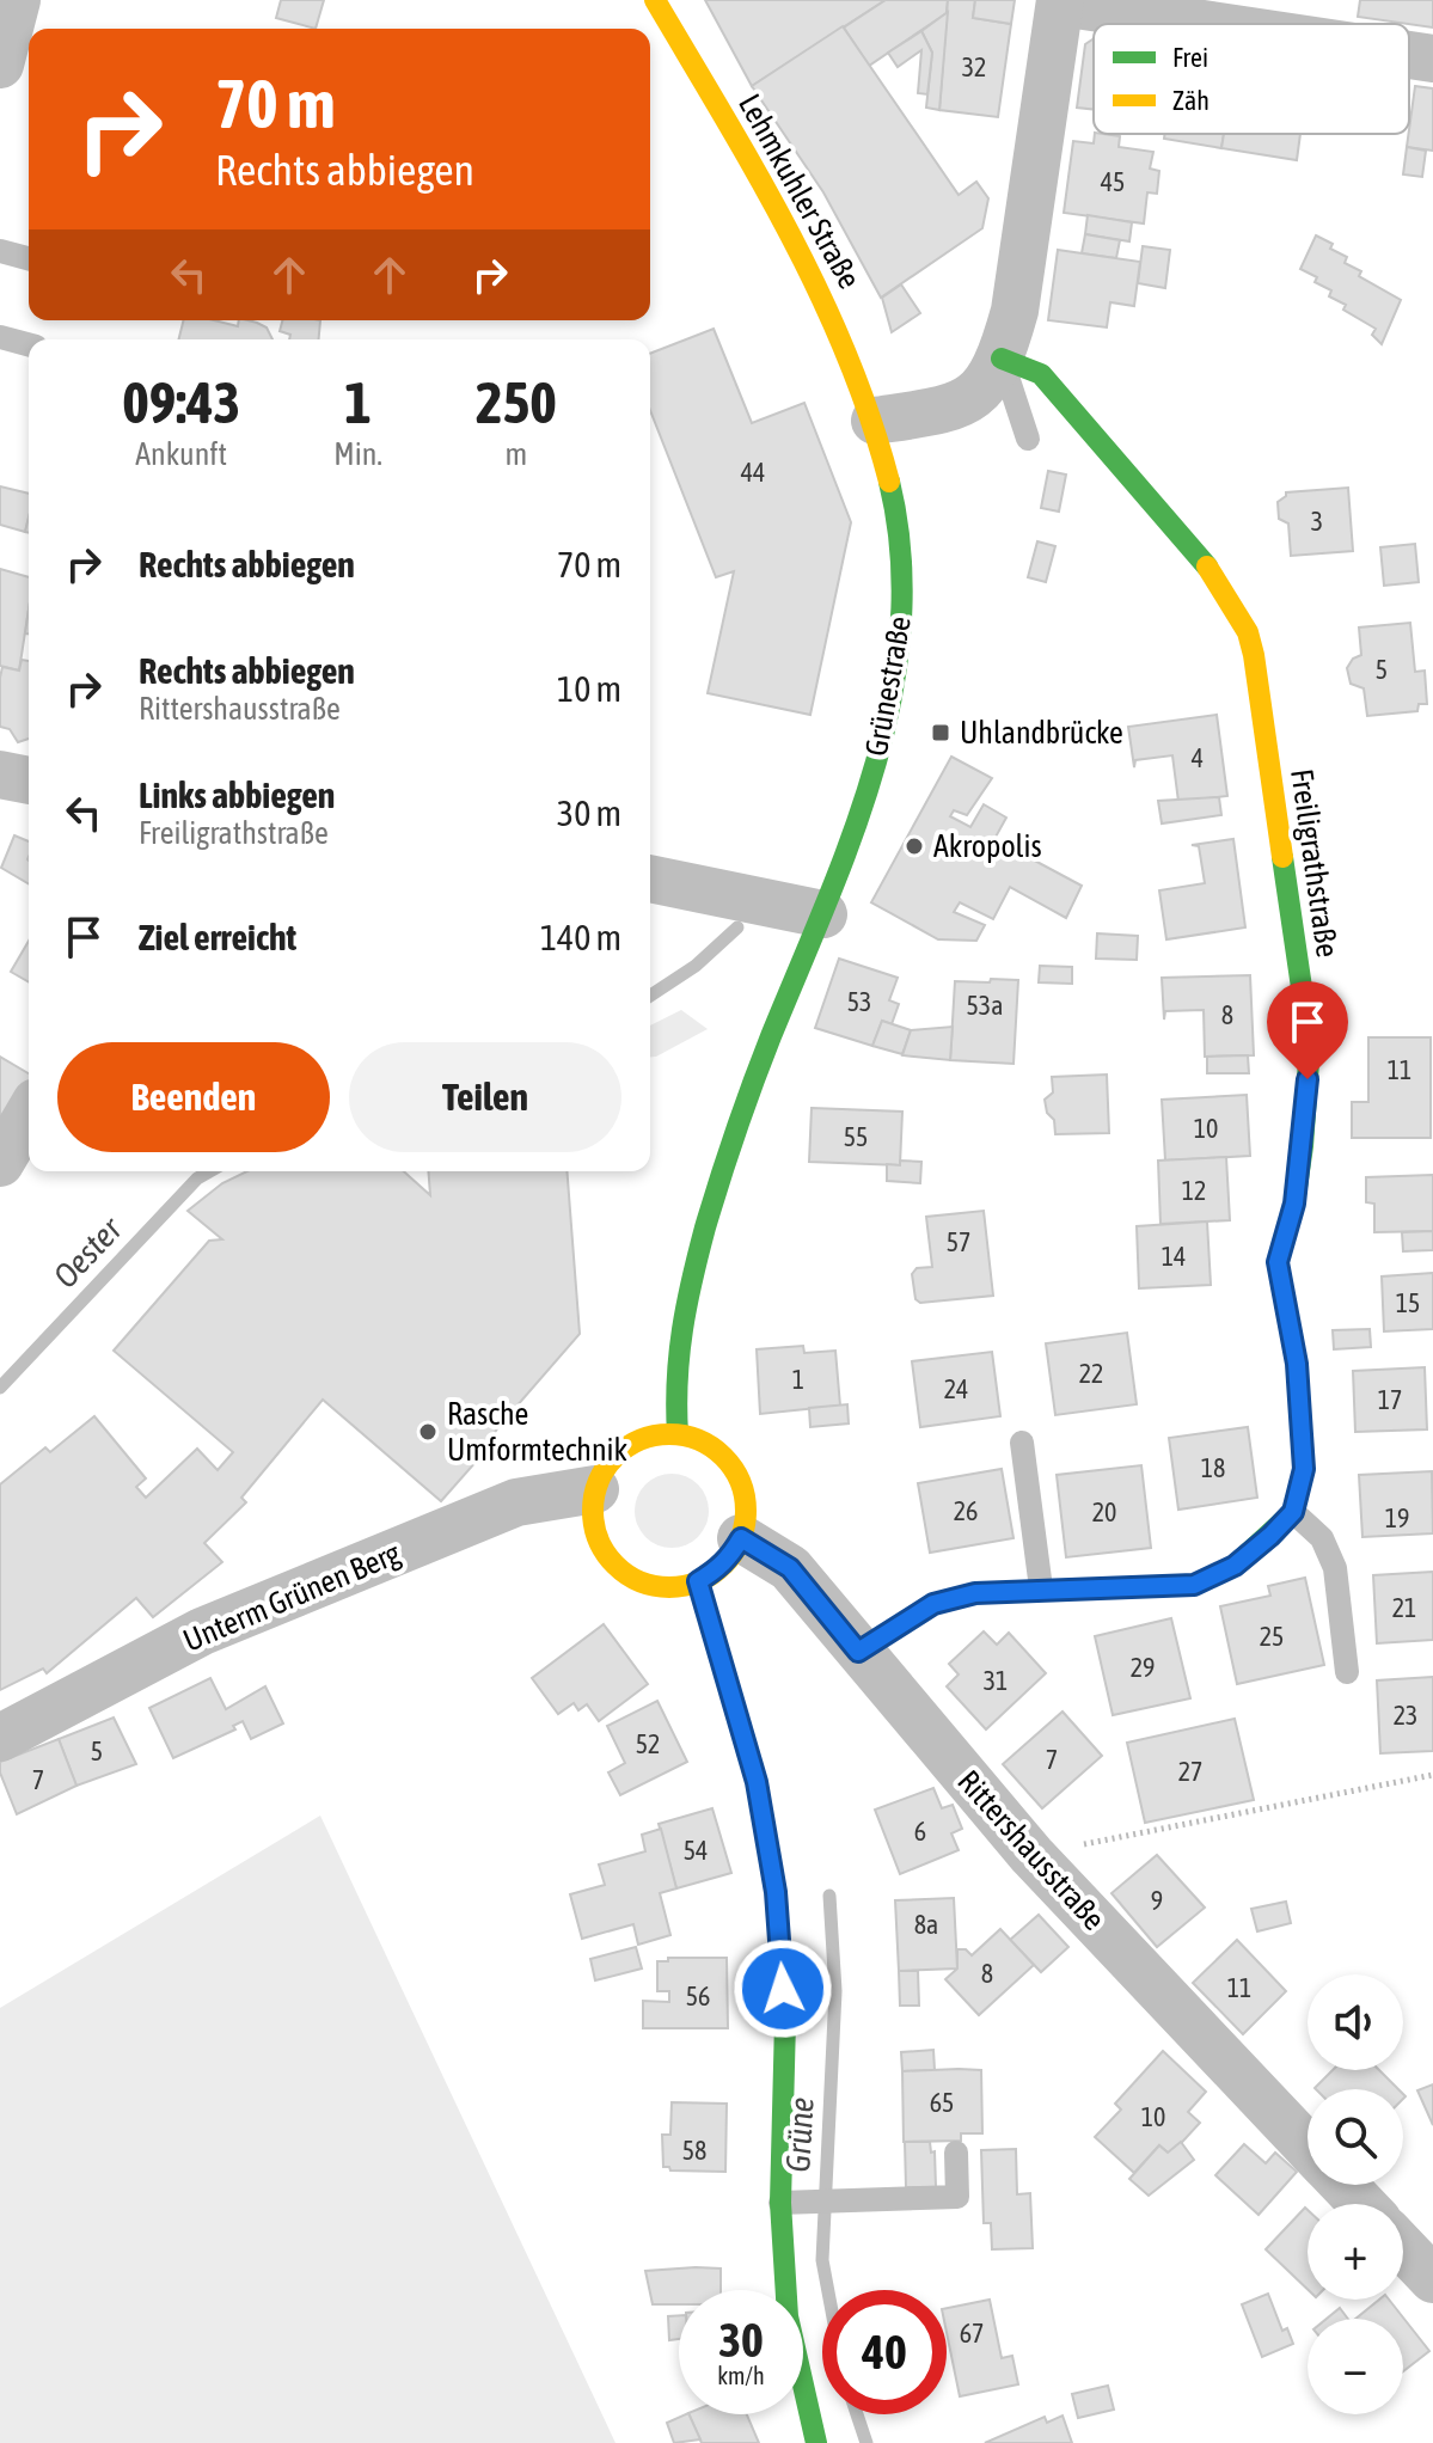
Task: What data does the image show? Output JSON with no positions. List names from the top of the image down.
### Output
{
  "streets": {
    "street": [
      "Lehmkuhler Straße",
      "Grünestraße",
      "Freiligrathstraße",
      "Unterm Grünen Berg",
      "Rittershausstraße"
    ]
  },
  "crossings": [
    ["Lehmkuhler Straße", "Grünestraße"],
    ["Grünestraße", "Unterm Grünen Berg"],
    ["Grünestraße", "Rittershausstraße"],
    ["Unterm Grünen Berg", "Rittershausstraße"]
  ],
  "water": ["Oester", "Grüne"],
  "places": {
    "transit": ["Uhlandbrücke"],
    "other": ["Akropolis", "Rasche Umformtechnik"]
  },
  "house_numbers": [
    "32",
    "45",
    "44",
    "3",
    "5",
    "4",
    "53",
    "53a",
    "8",
    "11",
    "10",
    "55",
    "12",
    "57",
    "14",
    "15",
    "22",
    "1",
    "24",
    "17",
    "18",
    "26",
    "20",
    "19",
    "21",
    "25",
    "29",
    "31",
    "23",
    "52",
    "5",
    "7",
    "27",
    "7",
    "6",
    "54",
    "9",
    "8a",
    "8",
    "11",
    "56",
    "65",
    "10",
    "58",
    "67"
  ],
  "legend": ["Frei", "Zäh"],
  "page": {
    "turn": ["70 m", "Rechts abbiegen"],
    "eta": [
      "09:43",
      "Ankunft",
      "1",
      "Min.",
      "250",
      "m"
    ],
    "list": [
      {
        "name": "Rechts abbiegen",
        "value": "70 m"
      },
      {
        "name": "Rechts abbiegen",
        "note": "Rittershausstraße",
        "value": "10 m"
      },
      {
        "name": "Links abbiegen",
        "note": "Freiligrathstraße",
        "value": "30 m"
      },
      {
        "name": "Ziel erreicht",
        "value": "140 m"
      }
    ],
    "buttons": ["Beenden", "Teilen"],
    "map_buttons": ["+", "−"],
    "speed": "30 km/h",
    "limit": "40"
  }
}
